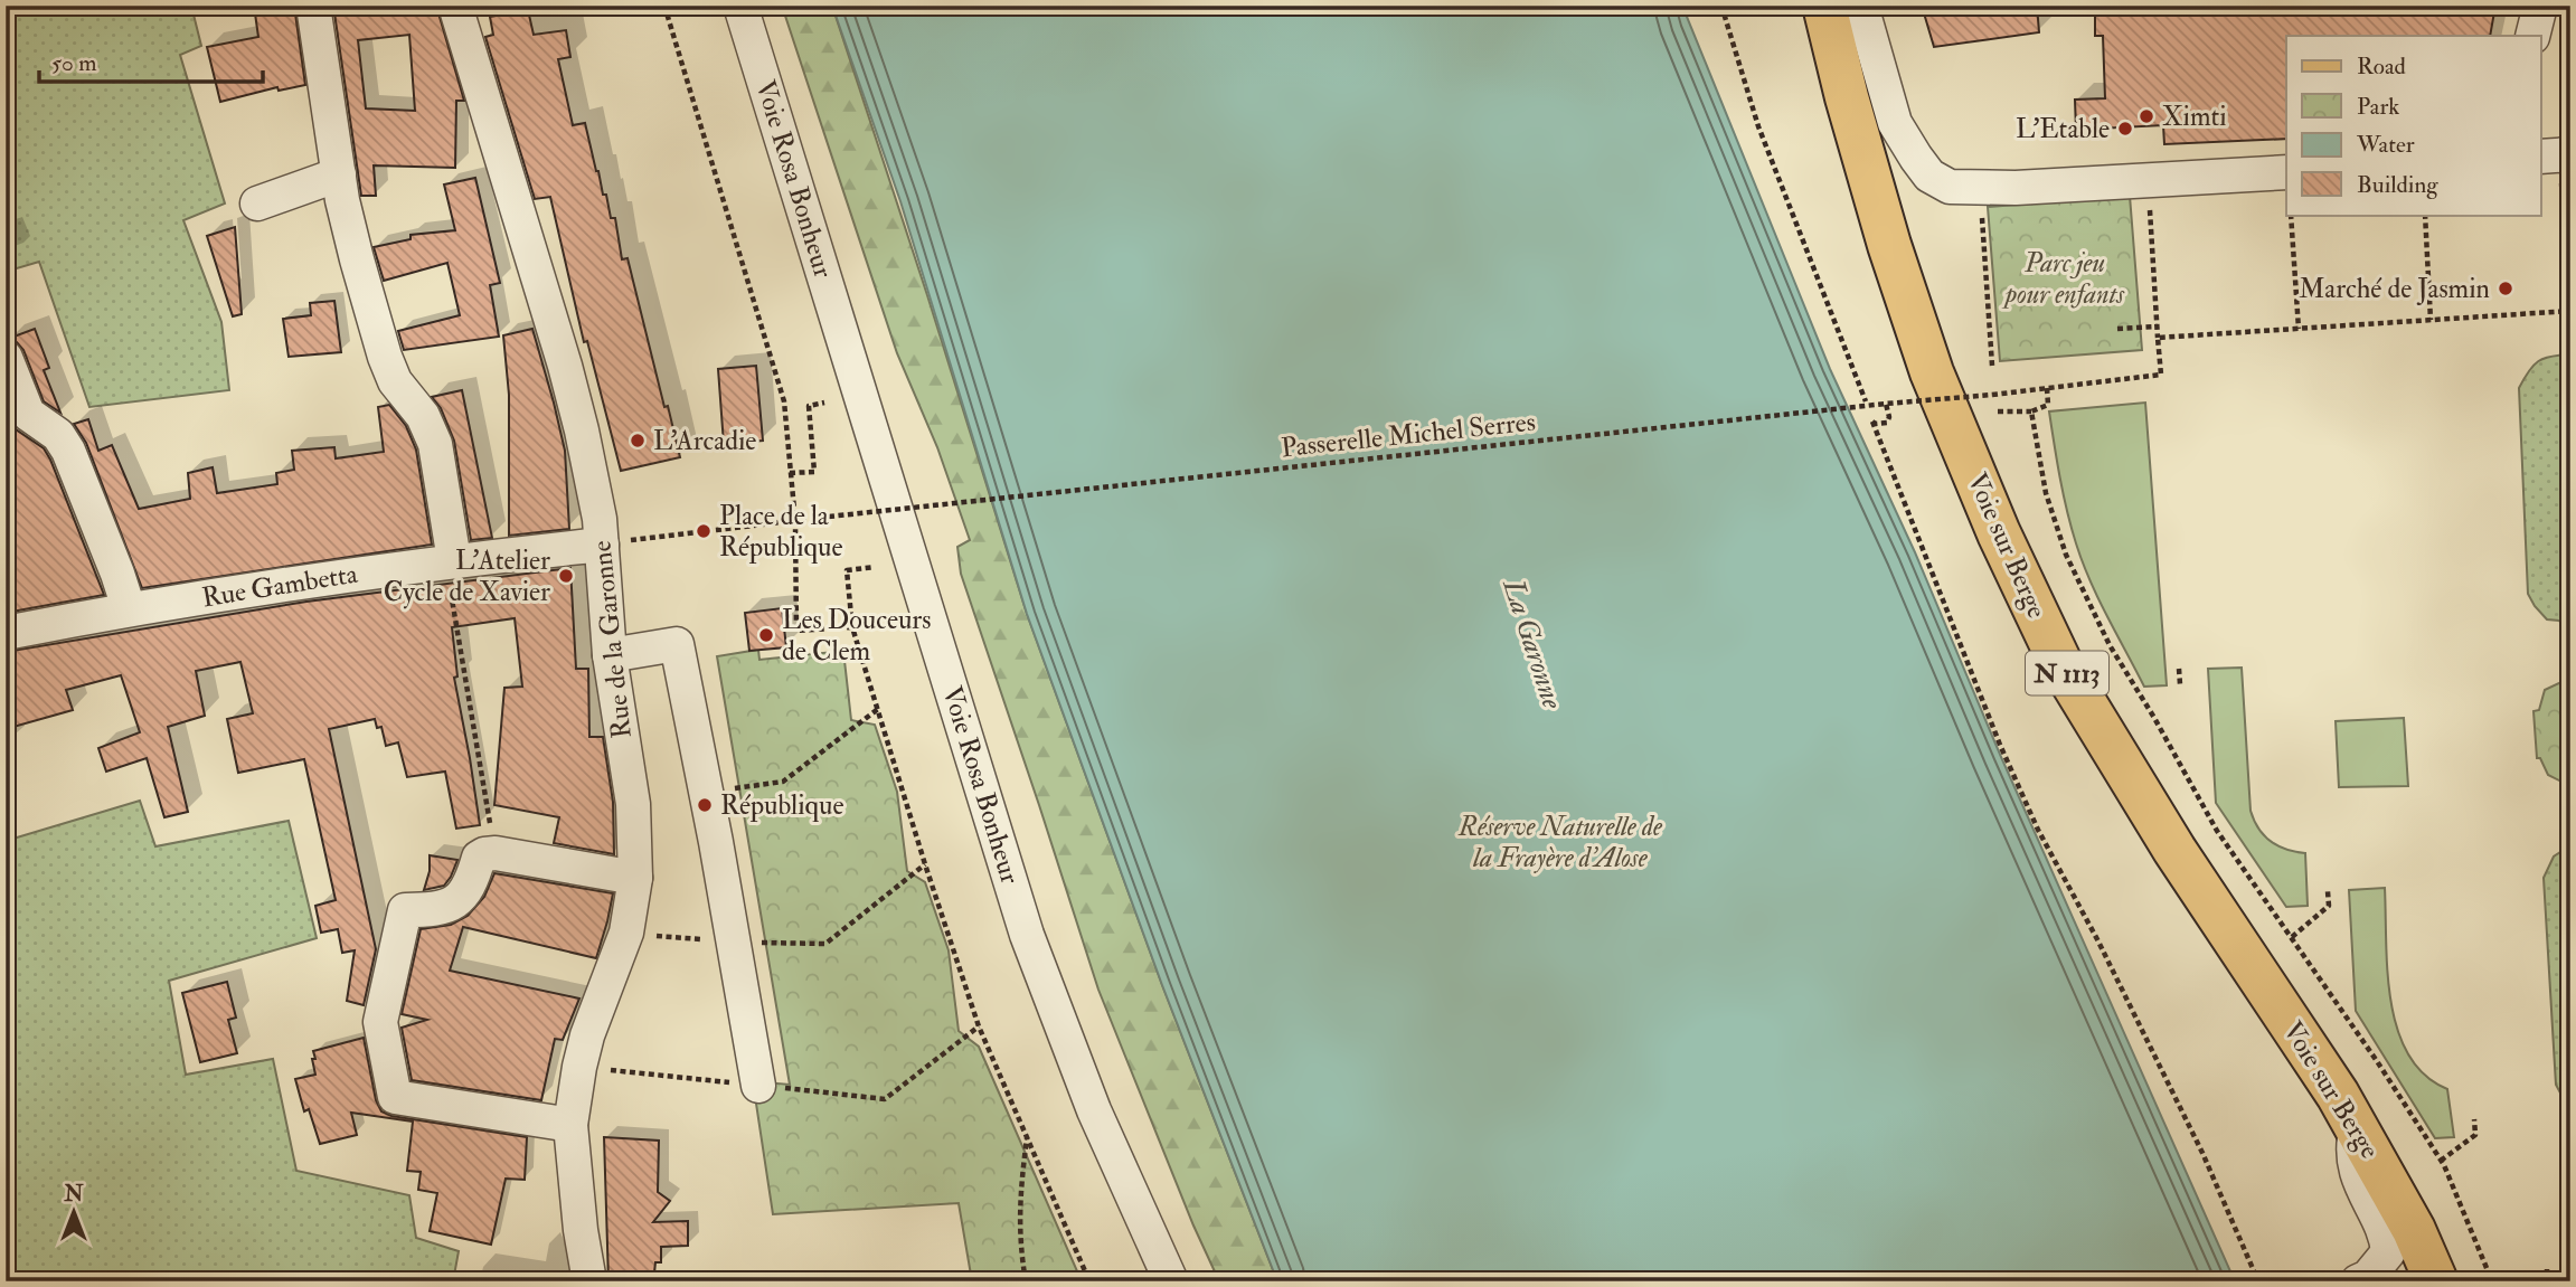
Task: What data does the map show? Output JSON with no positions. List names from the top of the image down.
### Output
{
  "streets": {
    "main road": ["Voie sur Berge", "N 1113"],
    "street": ["Voie Rosa Bonheur", "Rue Gambetta", "Rue de la Garonne"],
    "path": ["Passerelle Michel Serres"]
  },
  "crossings": [
    ["Passerelle Michel Serres", "Rue Gambetta"],
    ["Passerelle Michel Serres", "Rue de la Garonne"],
    ["Rue Gambetta", "Rue de la Garonne"]
  ],
  "water": ["La Garonne"],
  "parks": ["Parc jeu pour enfants", "Réserve Naturelle de la Frayère d'Alose"],
  "places": [
    "Ximti",
    "L'Etable",
    "Marché de Jasmin",
    "L'Arcadie",
    "Place de la République",
    "L'Atelier Cycle de Xavier",
    "Les Douceurs de Clem",
    "République"
  ],
  "legend": [
    "Road",
    "Park",
    "Water",
    "Building"
  ],
  "scale_bar": "50 m",
  "north": "top"
}
